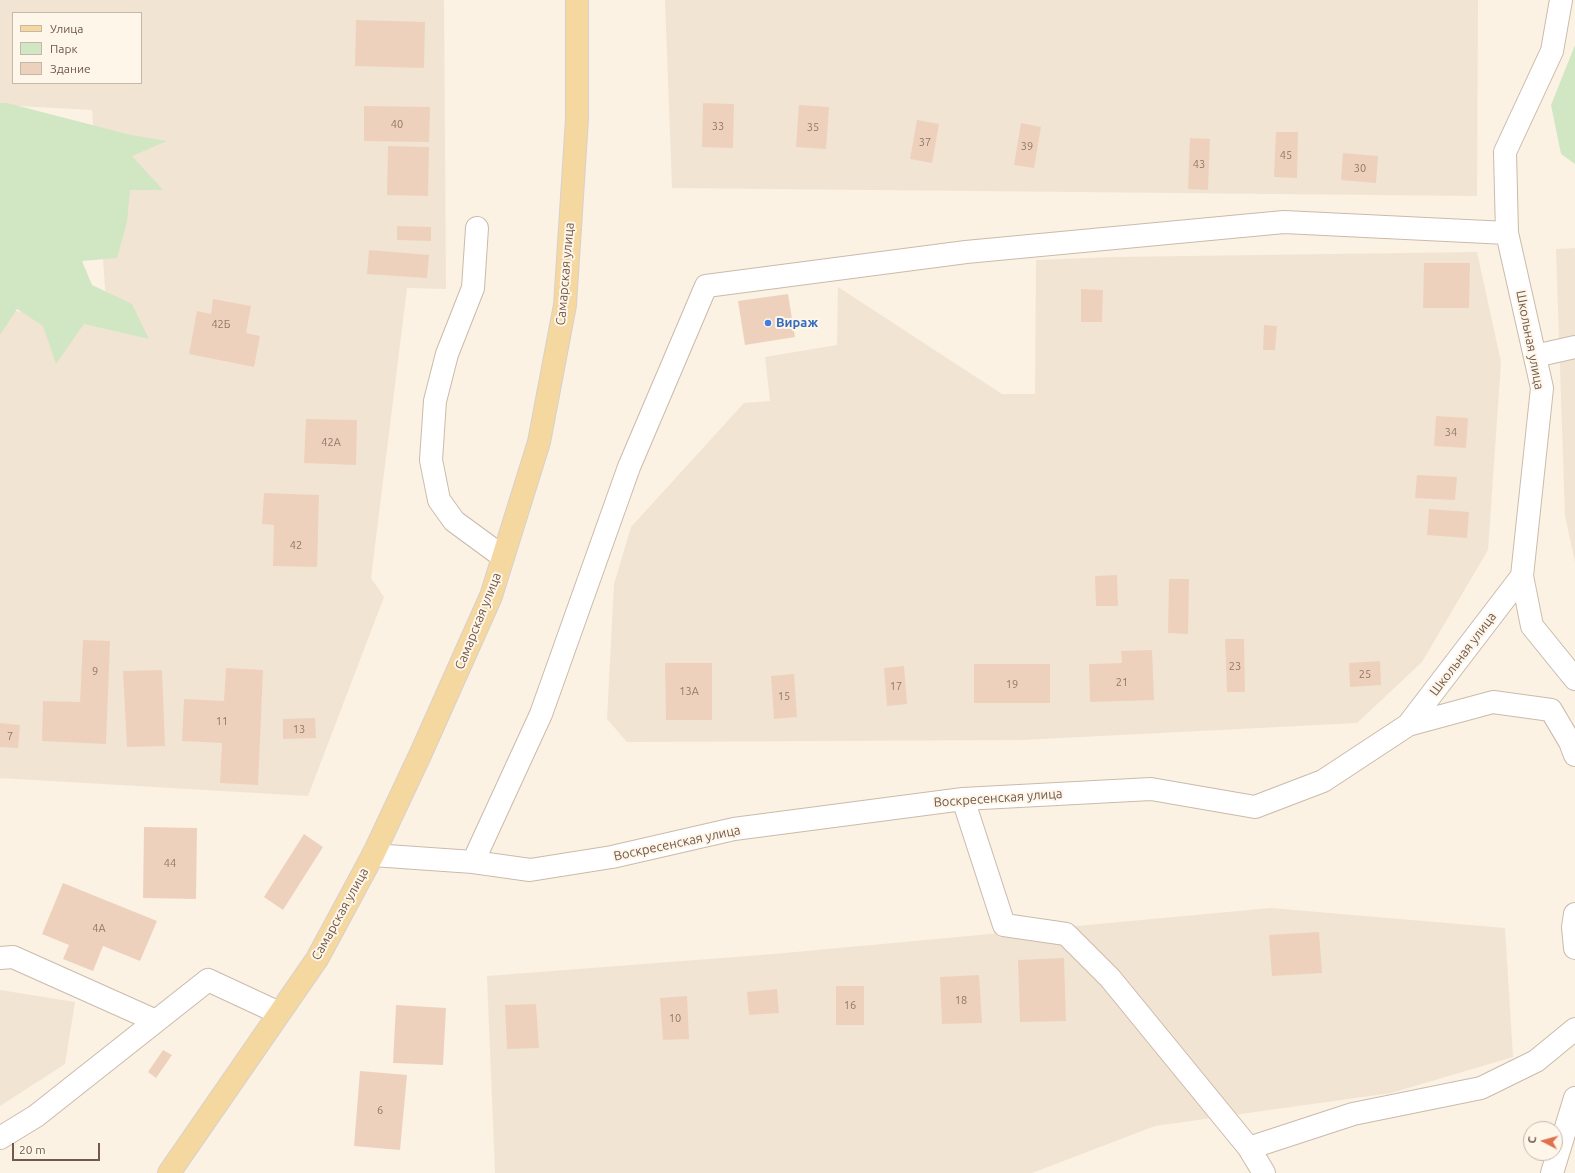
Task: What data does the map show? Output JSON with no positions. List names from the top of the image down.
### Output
{
  "streets": {
    "main road": ["Самарская улица"],
    "street": ["Школьная улица", "Воскресенская улица"]
  },
  "crossings": [
    ["Самарская улица", "Воскресенская улица"],
    ["Школьная улица", "Воскресенская улица"]
  ],
  "places": ["Вираж"],
  "house_numbers": [
    "40",
    "33",
    "35",
    "37",
    "39",
    "45",
    "43",
    "30",
    "42Б",
    "34",
    "42А",
    "42",
    "23",
    "9",
    "25",
    "21",
    "19",
    "17",
    "13А",
    "15",
    "11",
    "13",
    "7",
    "44",
    "4А",
    "18",
    "16",
    "10",
    "6"
  ],
  "legend": ["Улица", "Парк", "Здание"],
  "scale_bar": "20 m",
  "north": "left"
}
